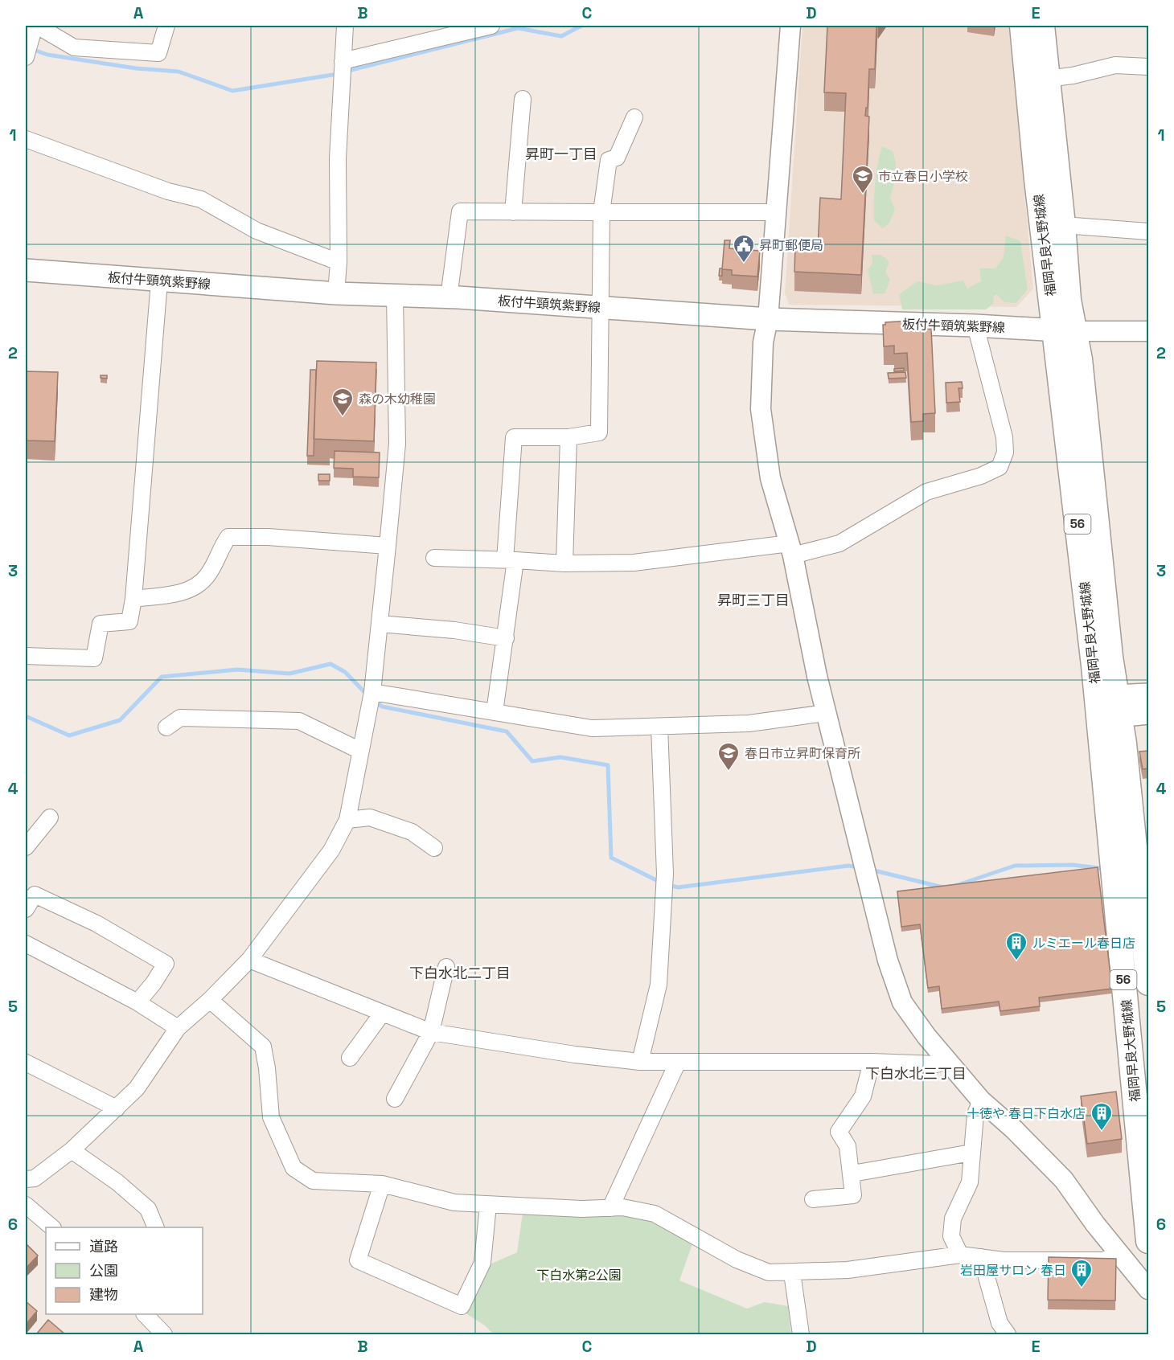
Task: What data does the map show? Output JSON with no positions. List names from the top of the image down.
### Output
{
  "streets": {
    "main road": ["福岡早良大野城線", "板付牛頸筑紫野線", "56"]
  },
  "crossings": [
    ["福岡早良大野城線", "板付牛頸筑紫野線"]
  ],
  "districts": [
    "昇町一丁目",
    "昇町三丁目",
    "下白水北二丁目",
    "下白水北三丁目"
  ],
  "parks": ["下白水第2公園"],
  "places": {
    "school or university": ["市立春日小学校", "森の木幼稚園", "春日市立昇町保育所"],
    "public building": ["昇町郵便局"],
    "building": ["ルミエール春日店", "十徳や 春日下白水店", "岩田屋サロン 春日"]
  },
  "legend": ["道路", "公園", "建物"],
  "grid": {
    "columns": [
      "A",
      "B",
      "C",
      "D",
      "E"
    ],
    "rows": [
      "1",
      "2",
      "3",
      "4",
      "5",
      "6"
    ]
  }
}
